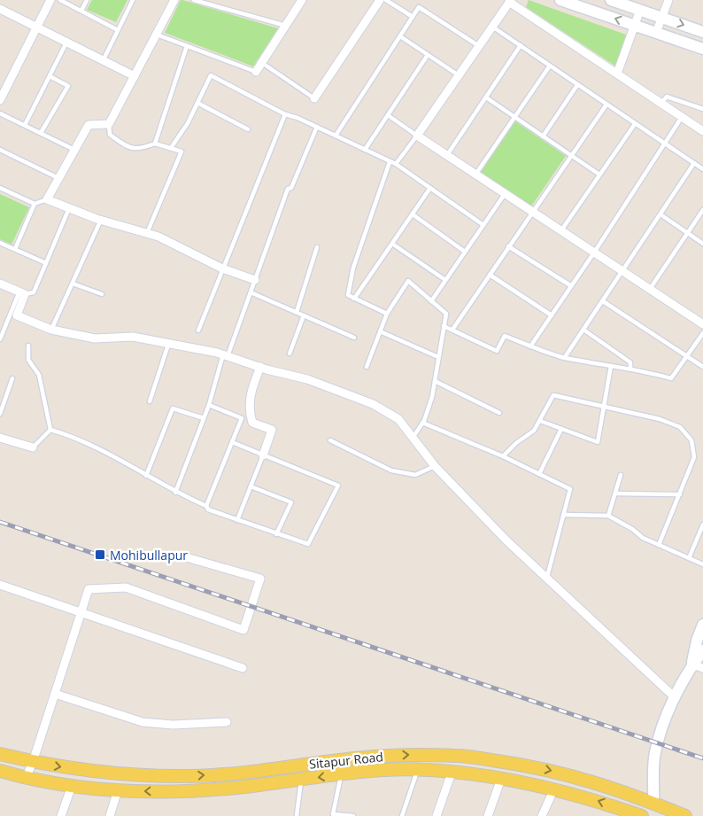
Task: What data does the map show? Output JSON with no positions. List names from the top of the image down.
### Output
{
  "streets": {
    "main road": ["Sitapur Road"]
  },
  "places": {
    "transit": ["Mohibullapur"]
  }
}
